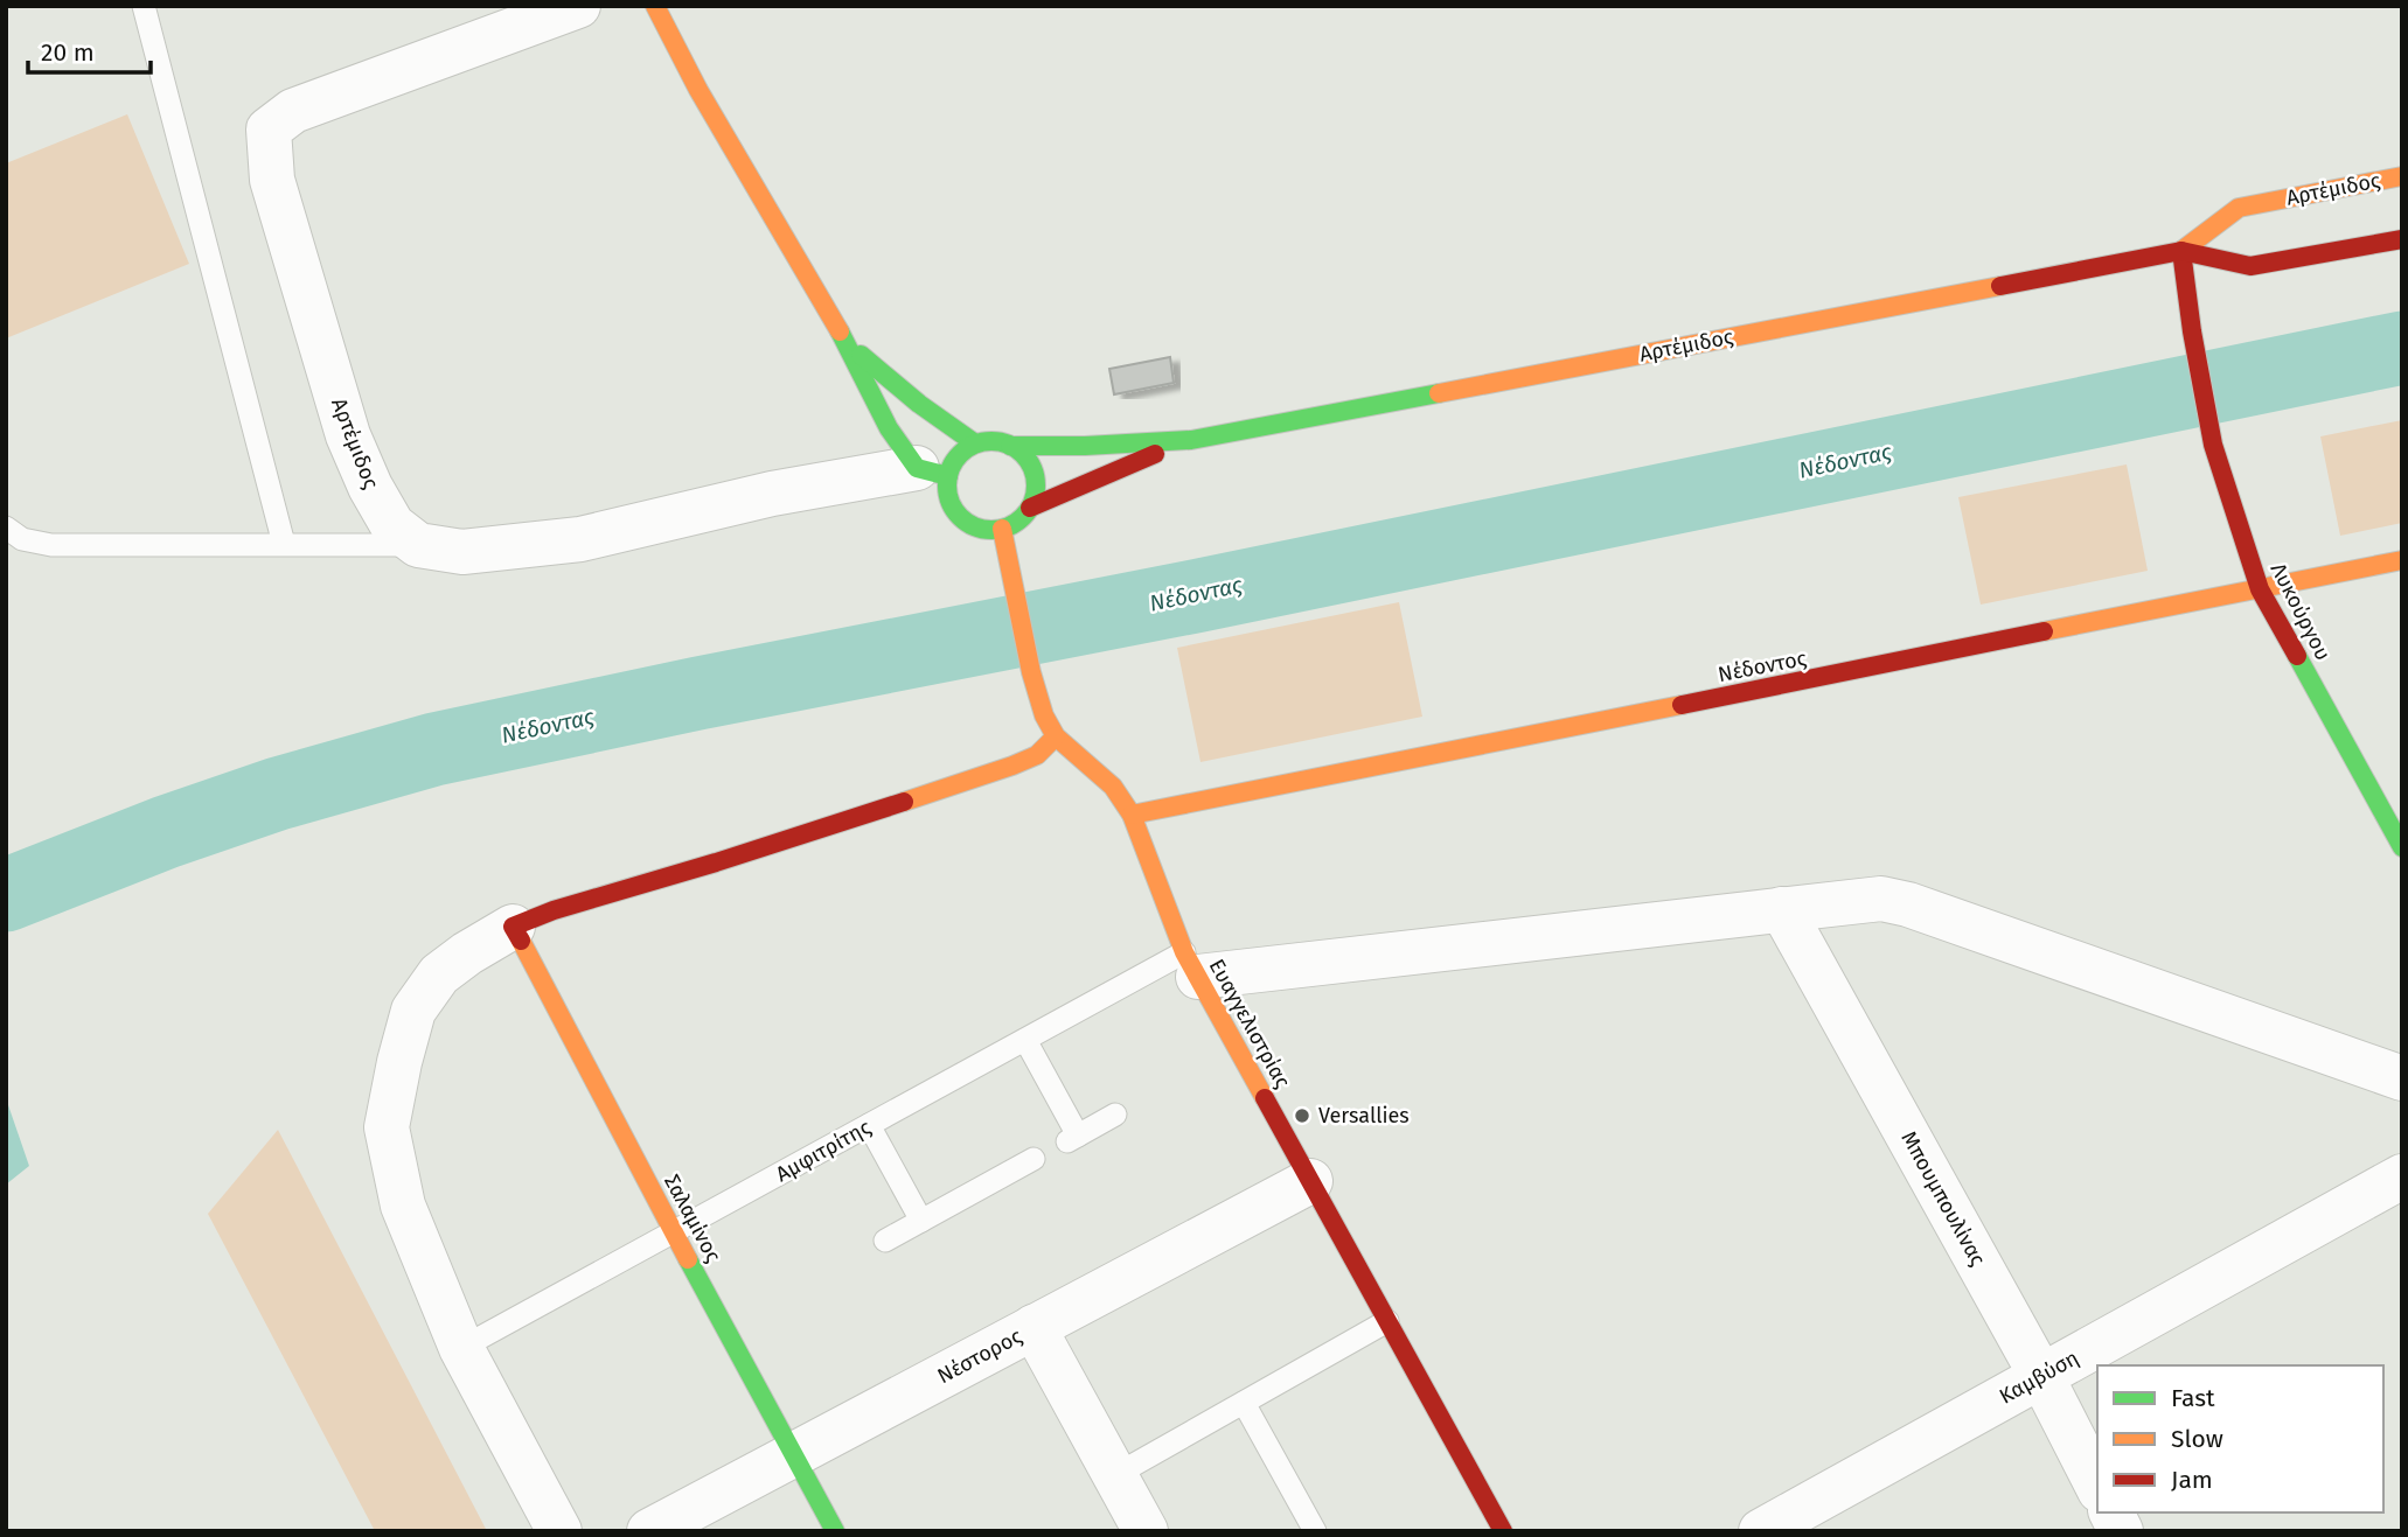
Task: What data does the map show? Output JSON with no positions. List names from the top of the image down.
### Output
{
  "streets": {
    "street": [
      "Αρτέμιδος",
      "Λυκούργου",
      "Νέδοντος",
      "Ευαγγελιστρίας",
      "Μπουμπουλίνας",
      "Σαλαμίνος",
      "Νέστορος",
      "Καμβύση"
    ],
    "lane": ["Αμφιτρίτης"]
  },
  "crossings": [
    ["Αρτέμιδος", "Λυκούργου"],
    ["Αρτέμιδος", "Ευαγγελιστρίας"],
    ["Λυκούργου", "Νέδοντος"],
    ["Νέδοντος", "Ευαγγελιστρίας"],
    ["Ευαγγελιστρίας", "Αμφιτρίτης"],
    ["Ευαγγελιστρίας", "Νέστορος"],
    ["Αμφιτρίτης", "Σαλαμίνος"],
    ["Μπουμπουλίνας", "Καμβύση"],
    ["Σαλαμίνος", "Νέστορος"]
  ],
  "water": ["Νέδoντας"],
  "places": ["Versallies"],
  "legend": ["Fast", "Slow", "Jam"],
  "scale_bar": "20 m"
}
